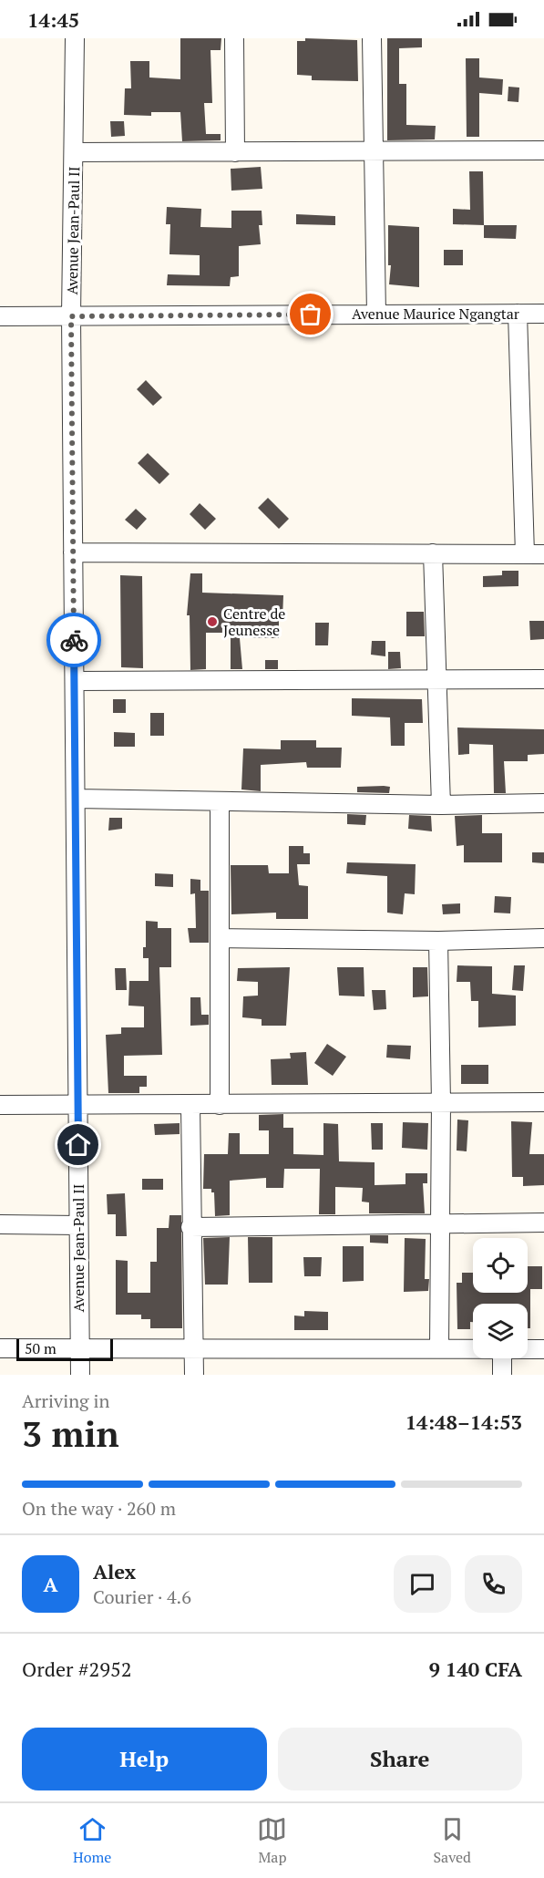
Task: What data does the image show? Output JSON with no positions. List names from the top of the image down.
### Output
{
  "streets": {
    "street": ["Avenue Jean-Paul II", "Avenue Maurice Ngangtar"]
  },
  "crossings": [
    ["Avenue Jean-Paul II", "Avenue Maurice Ngangtar"]
  ],
  "places": ["Centre de Jeunesse"],
  "scale_bar": "50 m",
  "page": {
    "status": "14:45",
    "scale": "50 m",
    "heading": ["3 min", "Arriving in", "14:48–14:53"],
    "panel": [
      "Alex",
      "Courier · 4.6",
      "Order #2952",
      "9 140 CFA"
    ],
    "bar": "On the way · 260 m",
    "round": "A",
    "buttons": ["Help", "Share"],
    "tabs": ["Home", "Map", "Saved"]
  }
}
